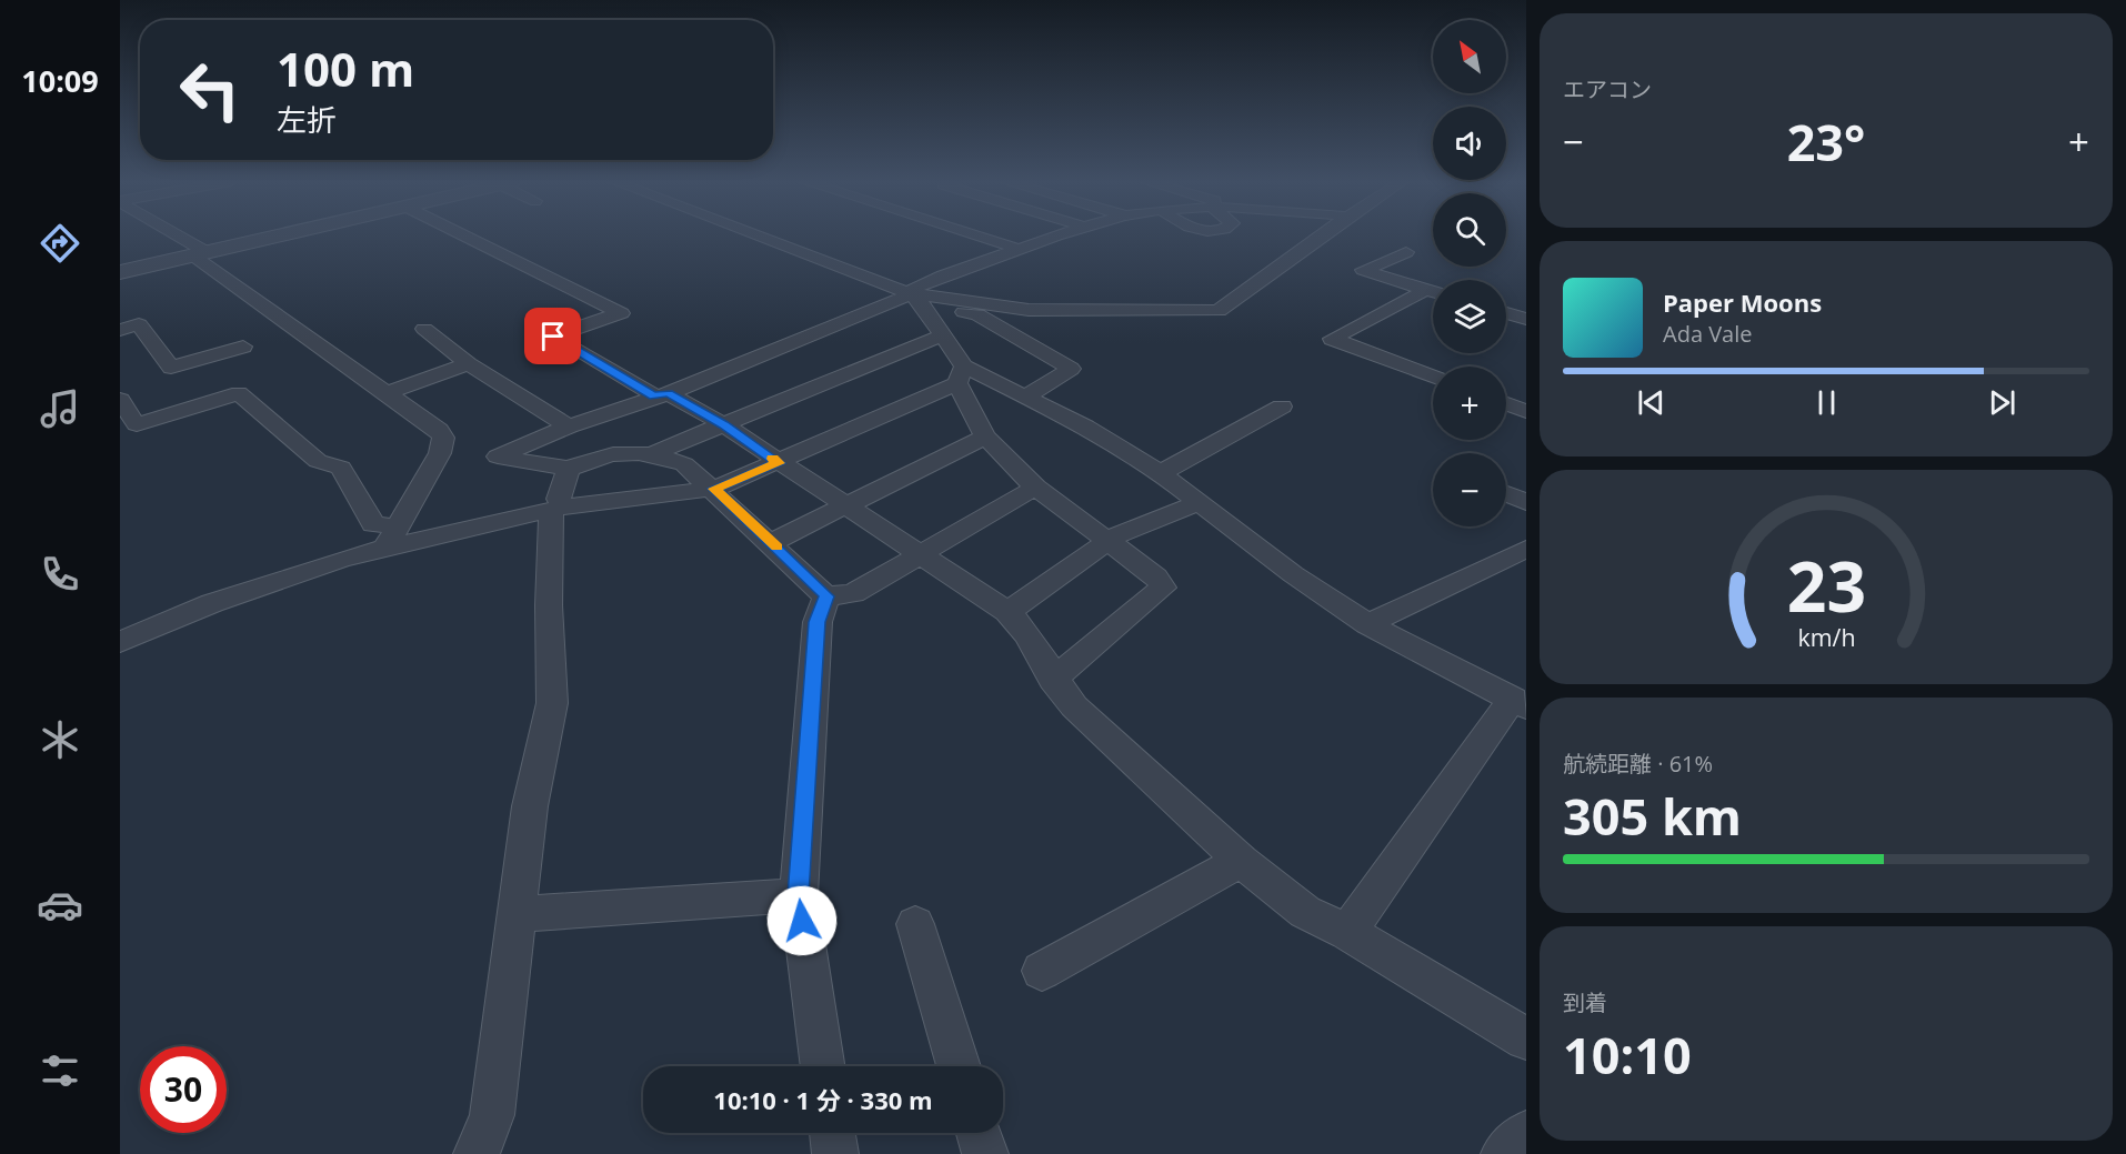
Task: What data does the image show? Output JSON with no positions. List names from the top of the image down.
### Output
{
  "north": "top left",
  "page": {
    "tabs": "10:09",
    "tile": [
      "エアコン",
      ["航続距離 · 61%", "305 km"],
      ["到着", "10:10"]
    ],
    "map_buttons": ["+", "−"],
    "turn": ["100 m", "左折"],
    "heat": ["−", "23°", "+"],
    "song": ["Paper Moons", "Ada Vale"],
    "limit": "30",
    "trip": "10:10 · 1 分 · 330 m",
    "gauge": ["23", "km/h"]
  }
}
